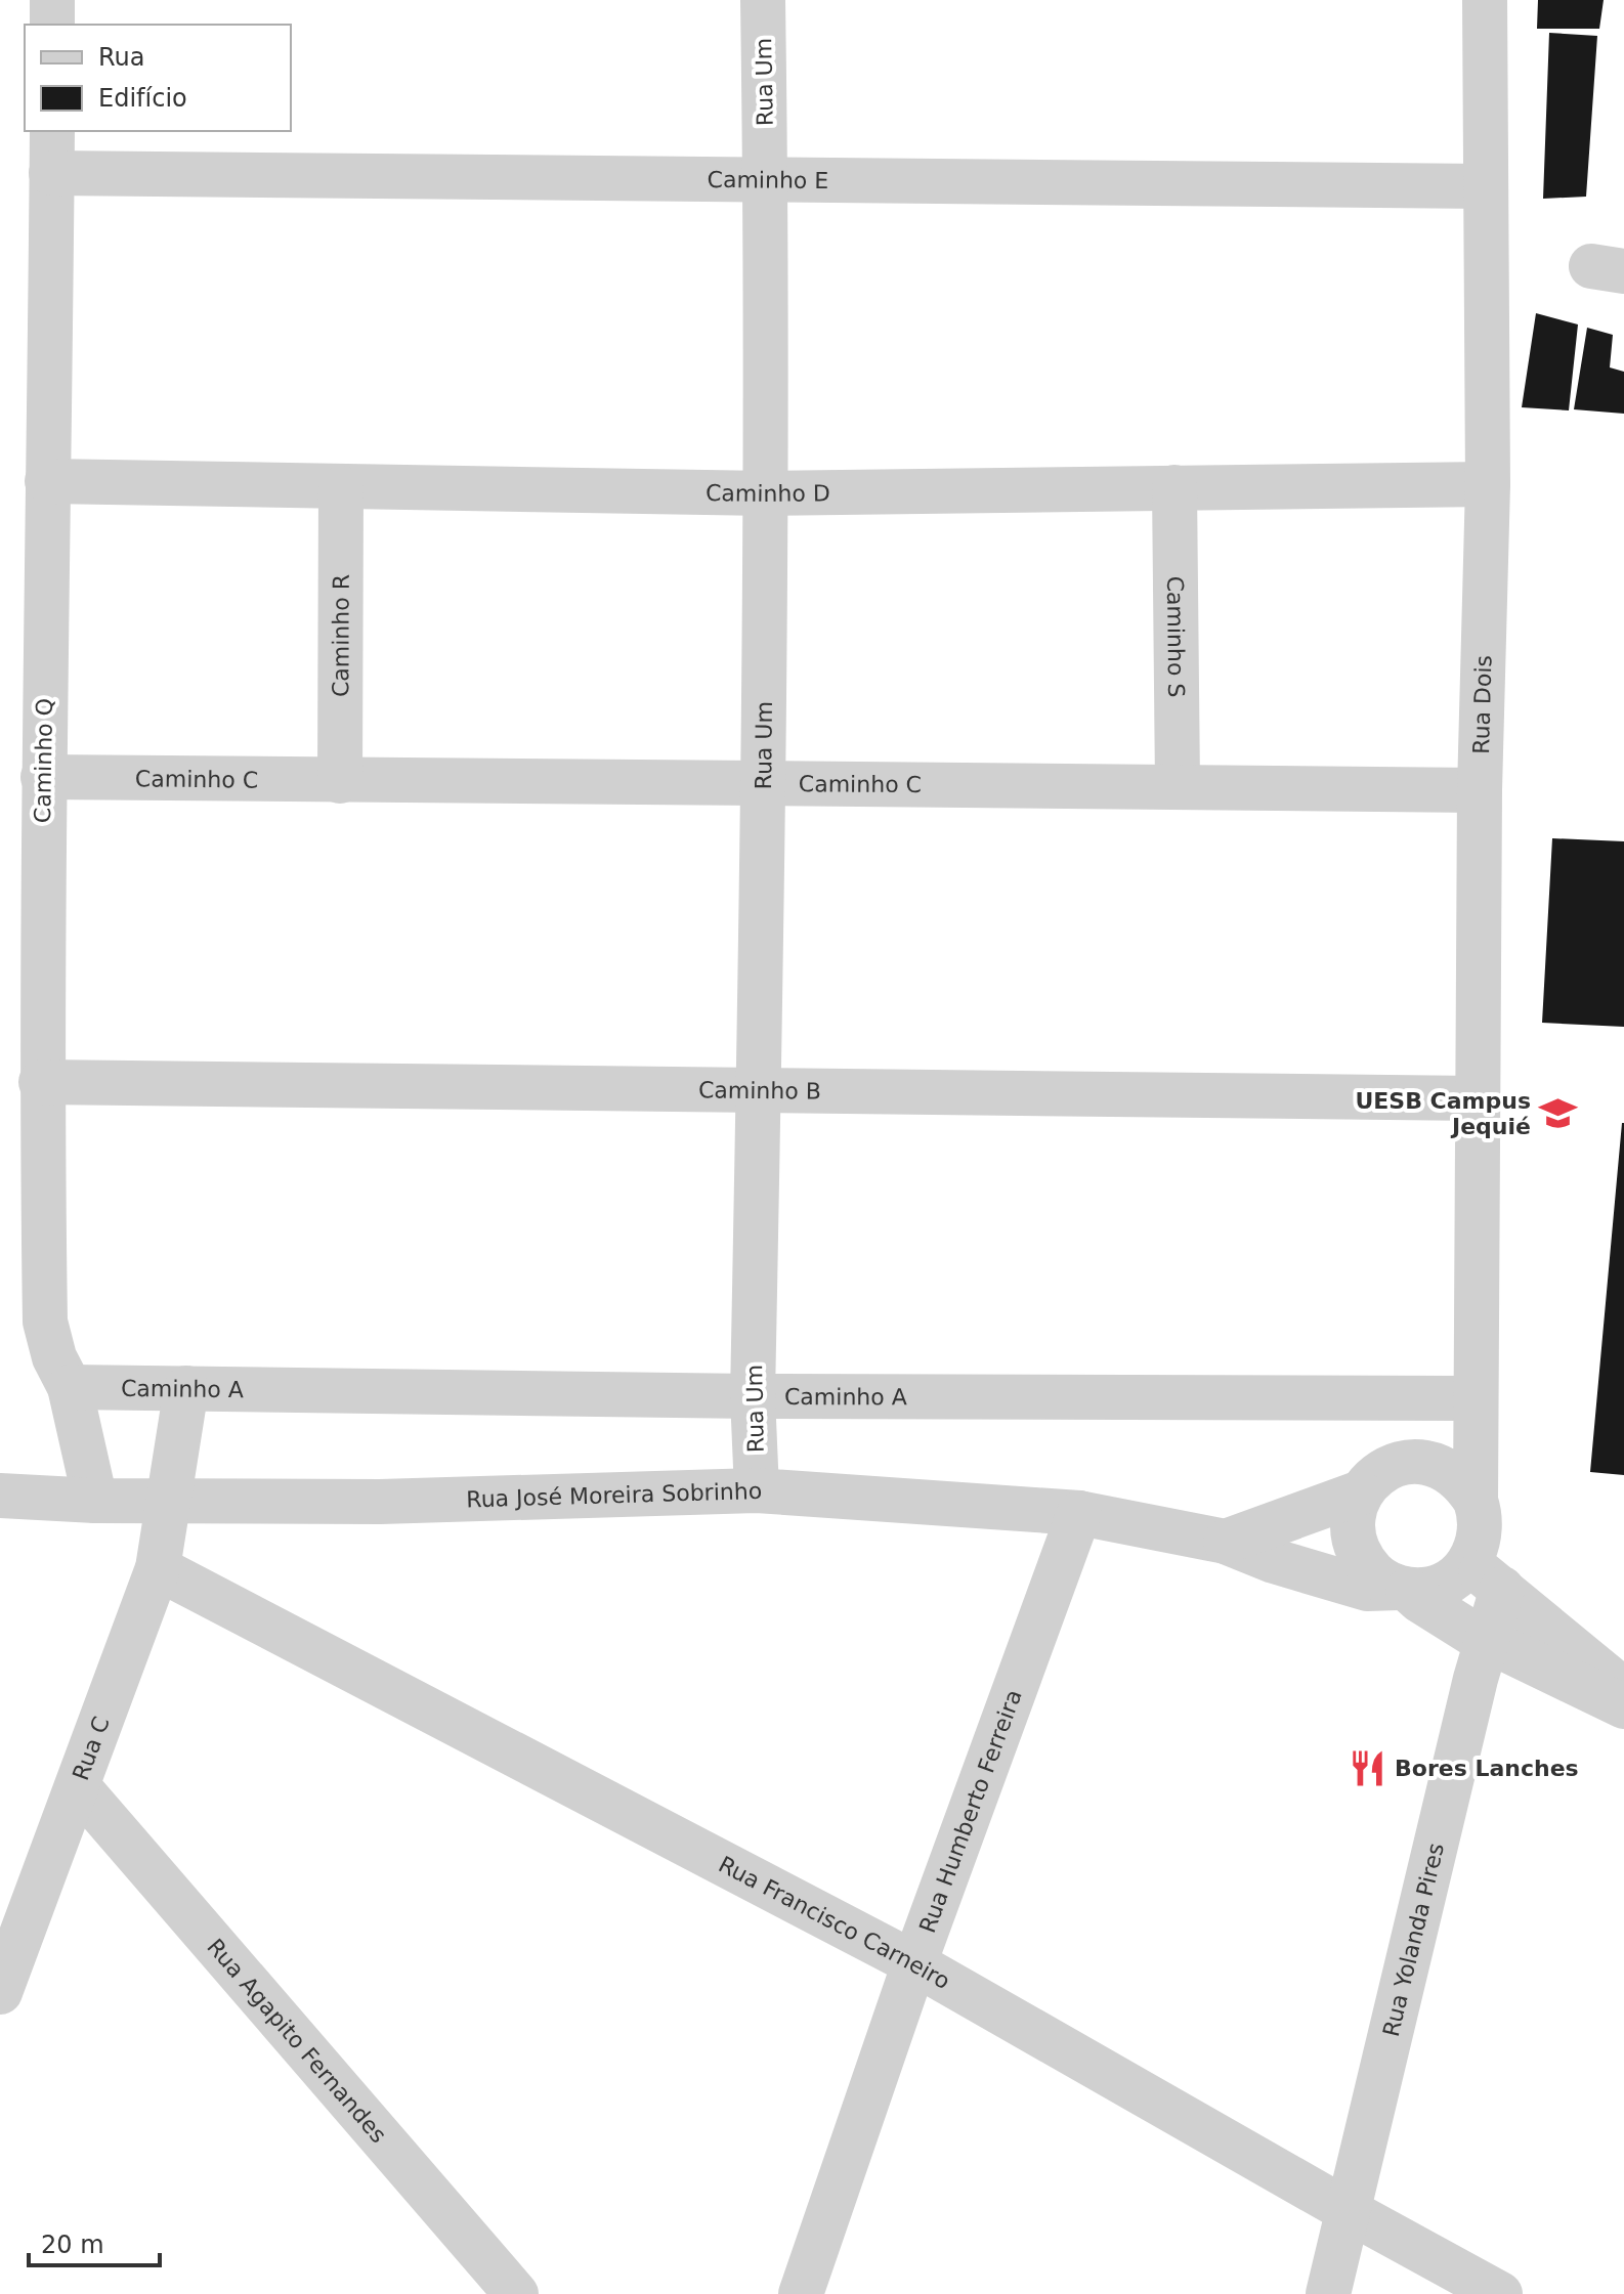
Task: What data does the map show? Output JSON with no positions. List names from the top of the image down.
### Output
{
  "streets": {
    "street": [
      "Rua Um",
      "Caminho E",
      "Caminho D",
      "Caminho R",
      "Caminho S",
      "Rua Dois",
      "Caminho Q",
      "Caminho C",
      "Caminho B",
      "Caminho A",
      "Rua José Moreira Sobrinho",
      "Rua C",
      "Rua Humberto Ferreira",
      "Rua Francisco Carneiro",
      "Rua Yolanda Pires",
      "Rua Agapito Fernandes"
    ]
  },
  "crossings": [
    ["Rua Um", "Caminho E"],
    ["Rua Um", "Caminho D"],
    ["Rua Um", "Caminho C"],
    ["Rua Um", "Caminho B"],
    ["Rua Um", "Caminho A"],
    ["Rua Um", "Rua José Moreira Sobrinho"],
    ["Caminho E", "Rua Dois"],
    ["Caminho E", "Caminho Q"],
    ["Caminho D", "Caminho R"],
    ["Caminho D", "Caminho S"],
    ["Caminho D", "Rua Dois"],
    ["Caminho D", "Caminho Q"],
    ["Caminho R", "Caminho C"],
    ["Caminho S", "Caminho C"],
    ["Rua Dois", "Caminho C"],
    ["Rua Dois", "Caminho B"],
    ["Rua Dois", "Caminho A"],
    ["Rua Dois", "Rua José Moreira Sobrinho"],
    ["Caminho Q", "Caminho C"],
    ["Caminho Q", "Caminho B"],
    ["Caminho Q", "Caminho A"],
    ["Caminho Q", "Rua José Moreira Sobrinho"],
    ["Caminho A", "Rua C"],
    ["Rua José Moreira Sobrinho", "Rua C"],
    ["Rua José Moreira Sobrinho", "Rua Humberto Ferreira"],
    ["Rua C", "Rua Francisco Carneiro"],
    ["Rua C", "Rua Agapito Fernandes"],
    ["Rua Humberto Ferreira", "Rua Francisco Carneiro"],
    ["Rua Francisco Carneiro", "Rua Yolanda Pires"]
  ],
  "places": {
    "school or university": ["UESB Campus Jequié"],
    "restaurant": ["Bores Lanches"]
  },
  "legend": ["Rua", "Edifício"],
  "scale_bar": "20 m"
}
